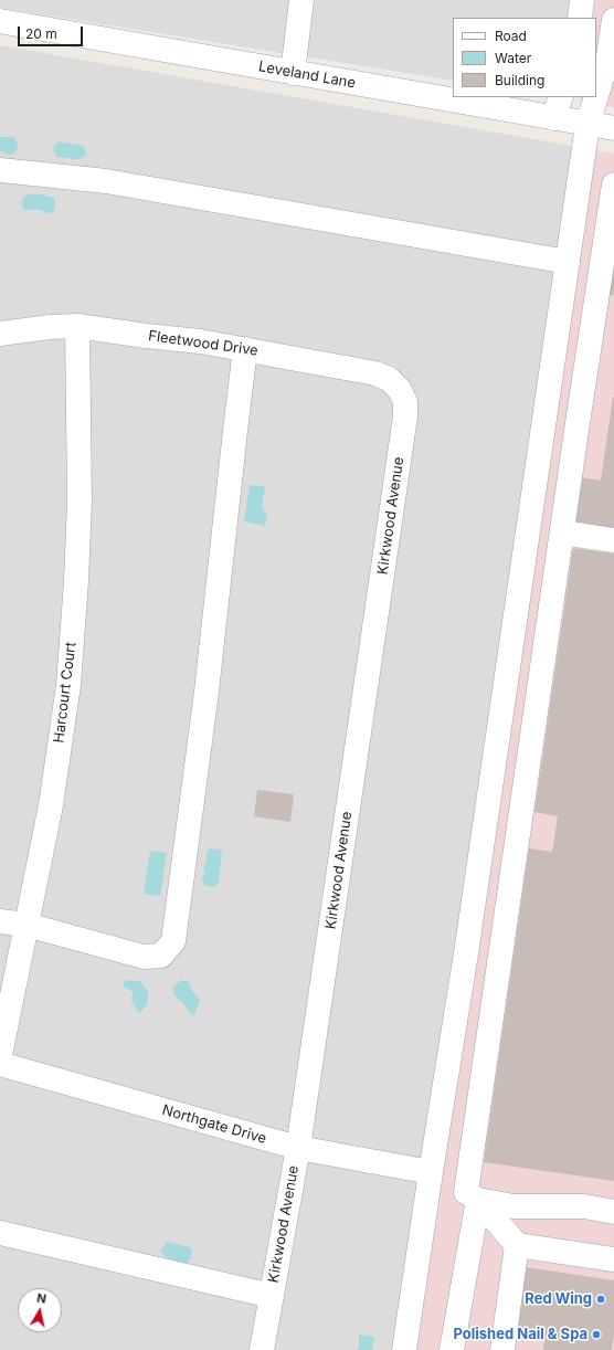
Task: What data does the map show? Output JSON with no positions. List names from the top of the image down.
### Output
{
  "streets": {
    "street": [
      "Leveland Lane",
      "Fleetwood Drive",
      "Kirkwood Avenue",
      "Harcourt Court",
      "Northgate Drive"
    ]
  },
  "crossings": [
    ["Fleetwood Drive", "Kirkwood Avenue"],
    ["Fleetwood Drive", "Harcourt Court"],
    ["Kirkwood Avenue", "Northgate Drive"]
  ],
  "places": ["Red Wing", "Polished Nail & Spa"],
  "legend": ["Road", "Water", "Building"],
  "scale_bar": "20 m",
  "north": "top"
}
